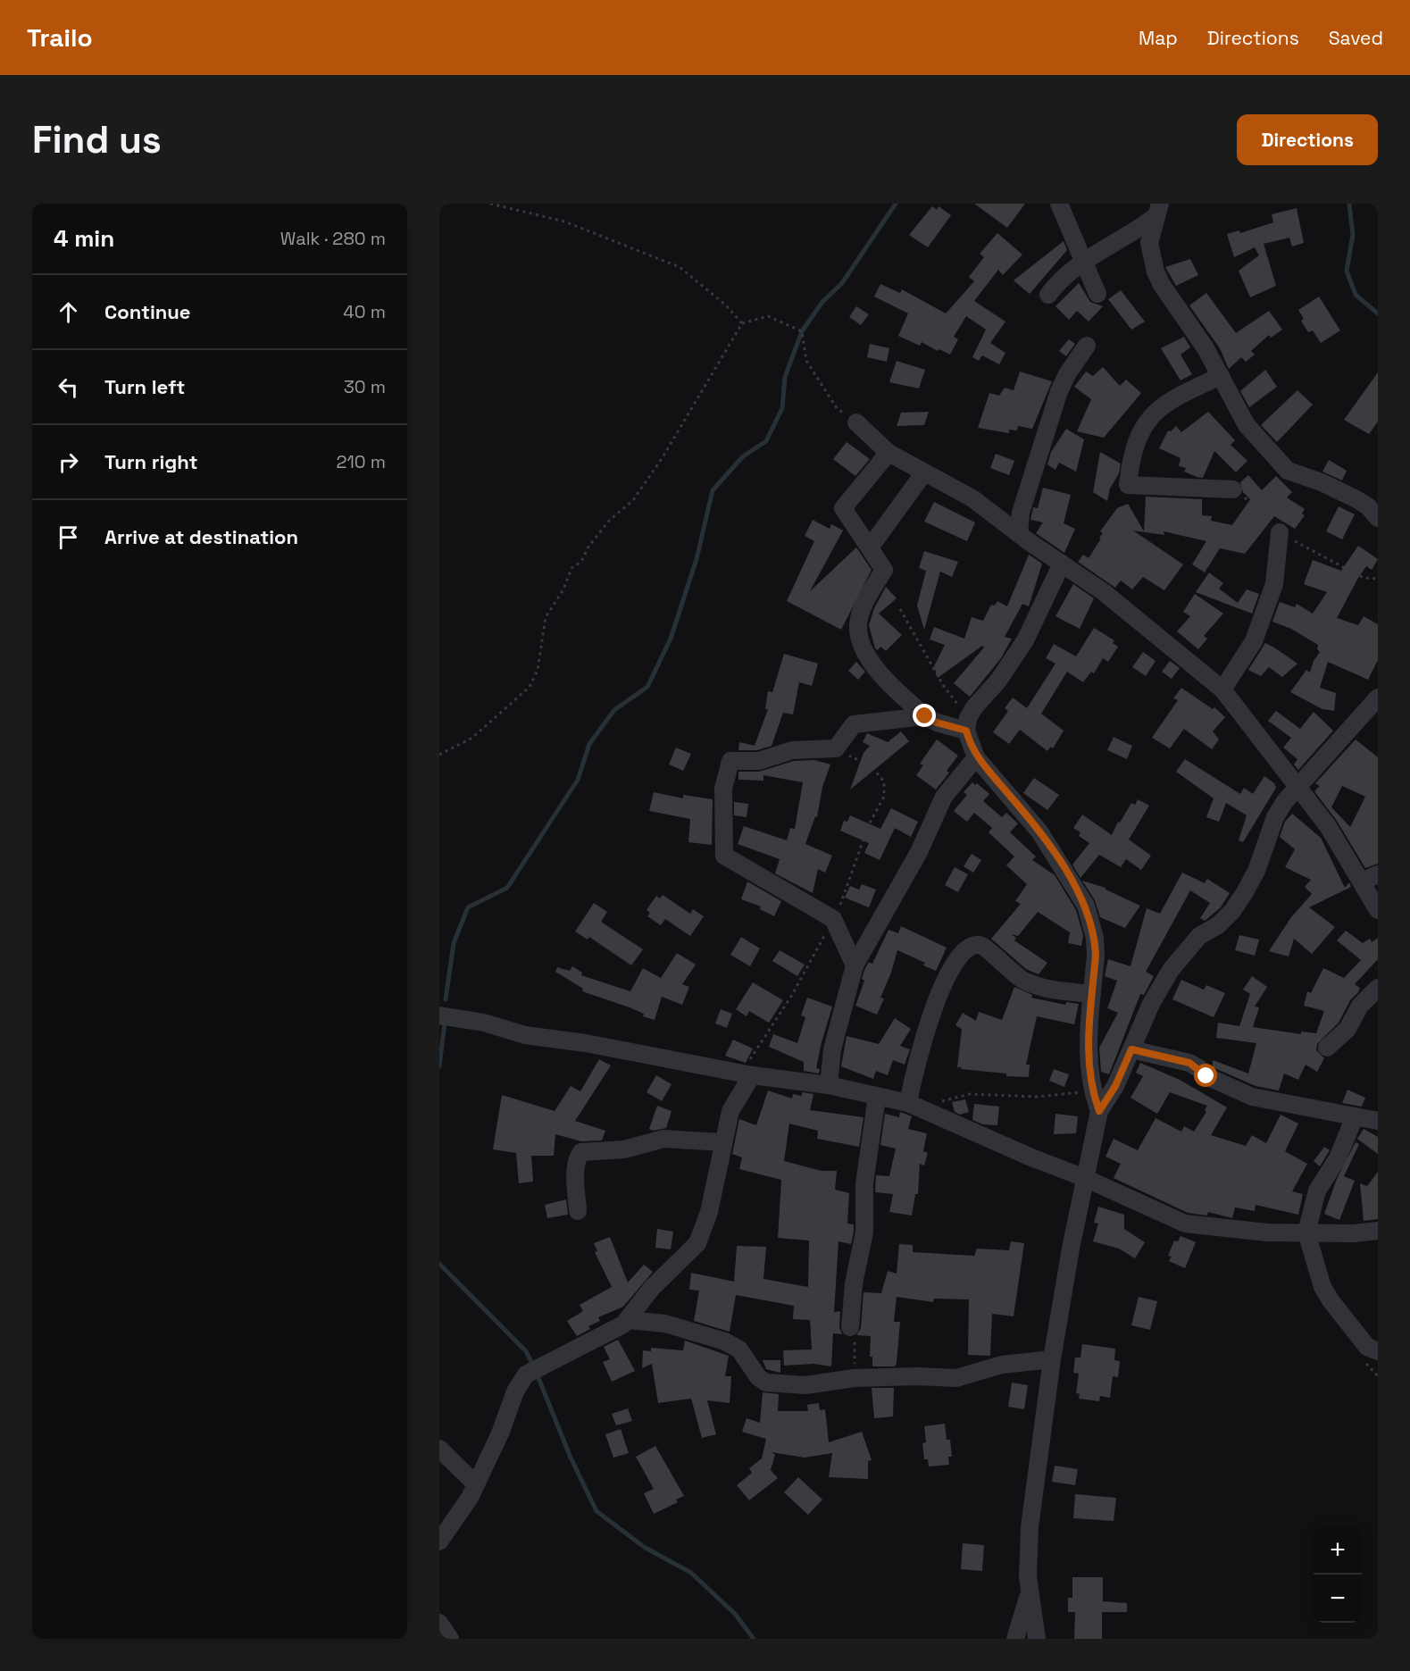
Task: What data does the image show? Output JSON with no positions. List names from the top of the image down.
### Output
{
  "page": {
    "header": "Trailo",
    "nav": ["Map", "Directions", "Saved"],
    "buttons": "Directions",
    "title": "Find us",
    "heading": ["4 min", "Walk · 280 m"],
    "list": [
      ["Continue", "40 m"],
      ["Turn left", "30 m"],
      ["Turn right", "210 m"],
      "Arrive at destination"
    ],
    "map_buttons": ["+", "−"]
  }
}
